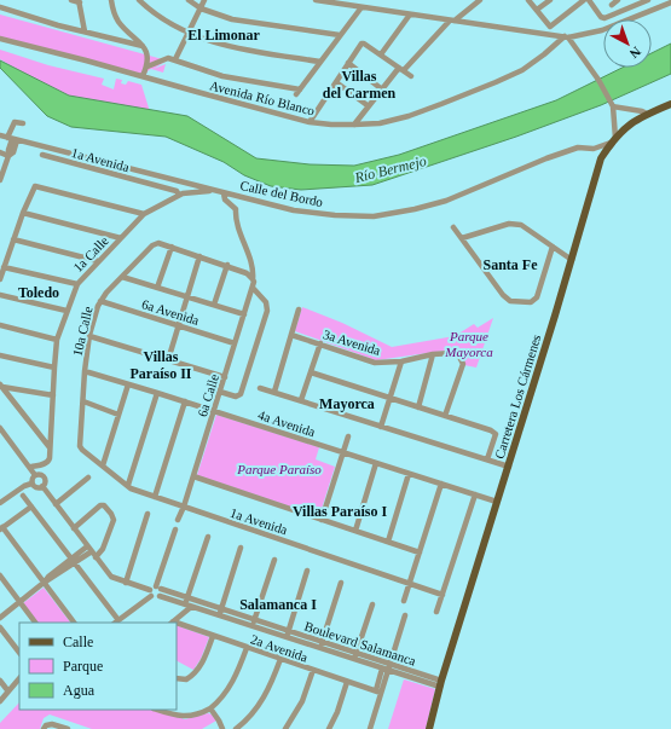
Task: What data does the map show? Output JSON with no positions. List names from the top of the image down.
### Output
{
  "streets": {
    "main road": ["Carretera Los Cármenes"],
    "street": [
      "Avenida Río Blanco",
      "1a Avenida",
      "Calle del Bordo",
      "1a Calle",
      "6a Avenida",
      "10a Calle",
      "3a Avenida",
      "6a Calle",
      "4a Avenida",
      "Boulevard Salamanca",
      "2a Avenida"
    ]
  },
  "crossings": [
    ["1a Avenida", "1a Calle"],
    ["1a Avenida", "10a Calle"],
    ["1a Avenida", "6a Calle"],
    ["Calle del Bordo", "1a Calle"],
    ["Calle del Bordo", "6a Calle"],
    ["Calle del Bordo", "Carretera Los Cármenes"],
    ["6a Avenida", "10a Calle"],
    ["6a Avenida", "6a Calle"],
    ["10a Calle", "4a Avenida"],
    ["6a Calle", "4a Avenida"],
    ["Carretera Los Cármenes", "4a Avenida"],
    ["Carretera Los Cármenes", "Boulevard Salamanca"]
  ],
  "districts": [
    "El Limonar",
    "Villas del Carmen",
    "Santa Fe",
    "Toledo",
    "Villas Paraíso II",
    "Mayorca",
    "Villas Paraíso I",
    "Salamanca I"
  ],
  "water": ["Río Bermejo"],
  "parks": ["Parque Mayorca", "Parque Paraíso"],
  "legend": ["Calle", "Parque", "Agua"],
  "north": "bottom right"
}
